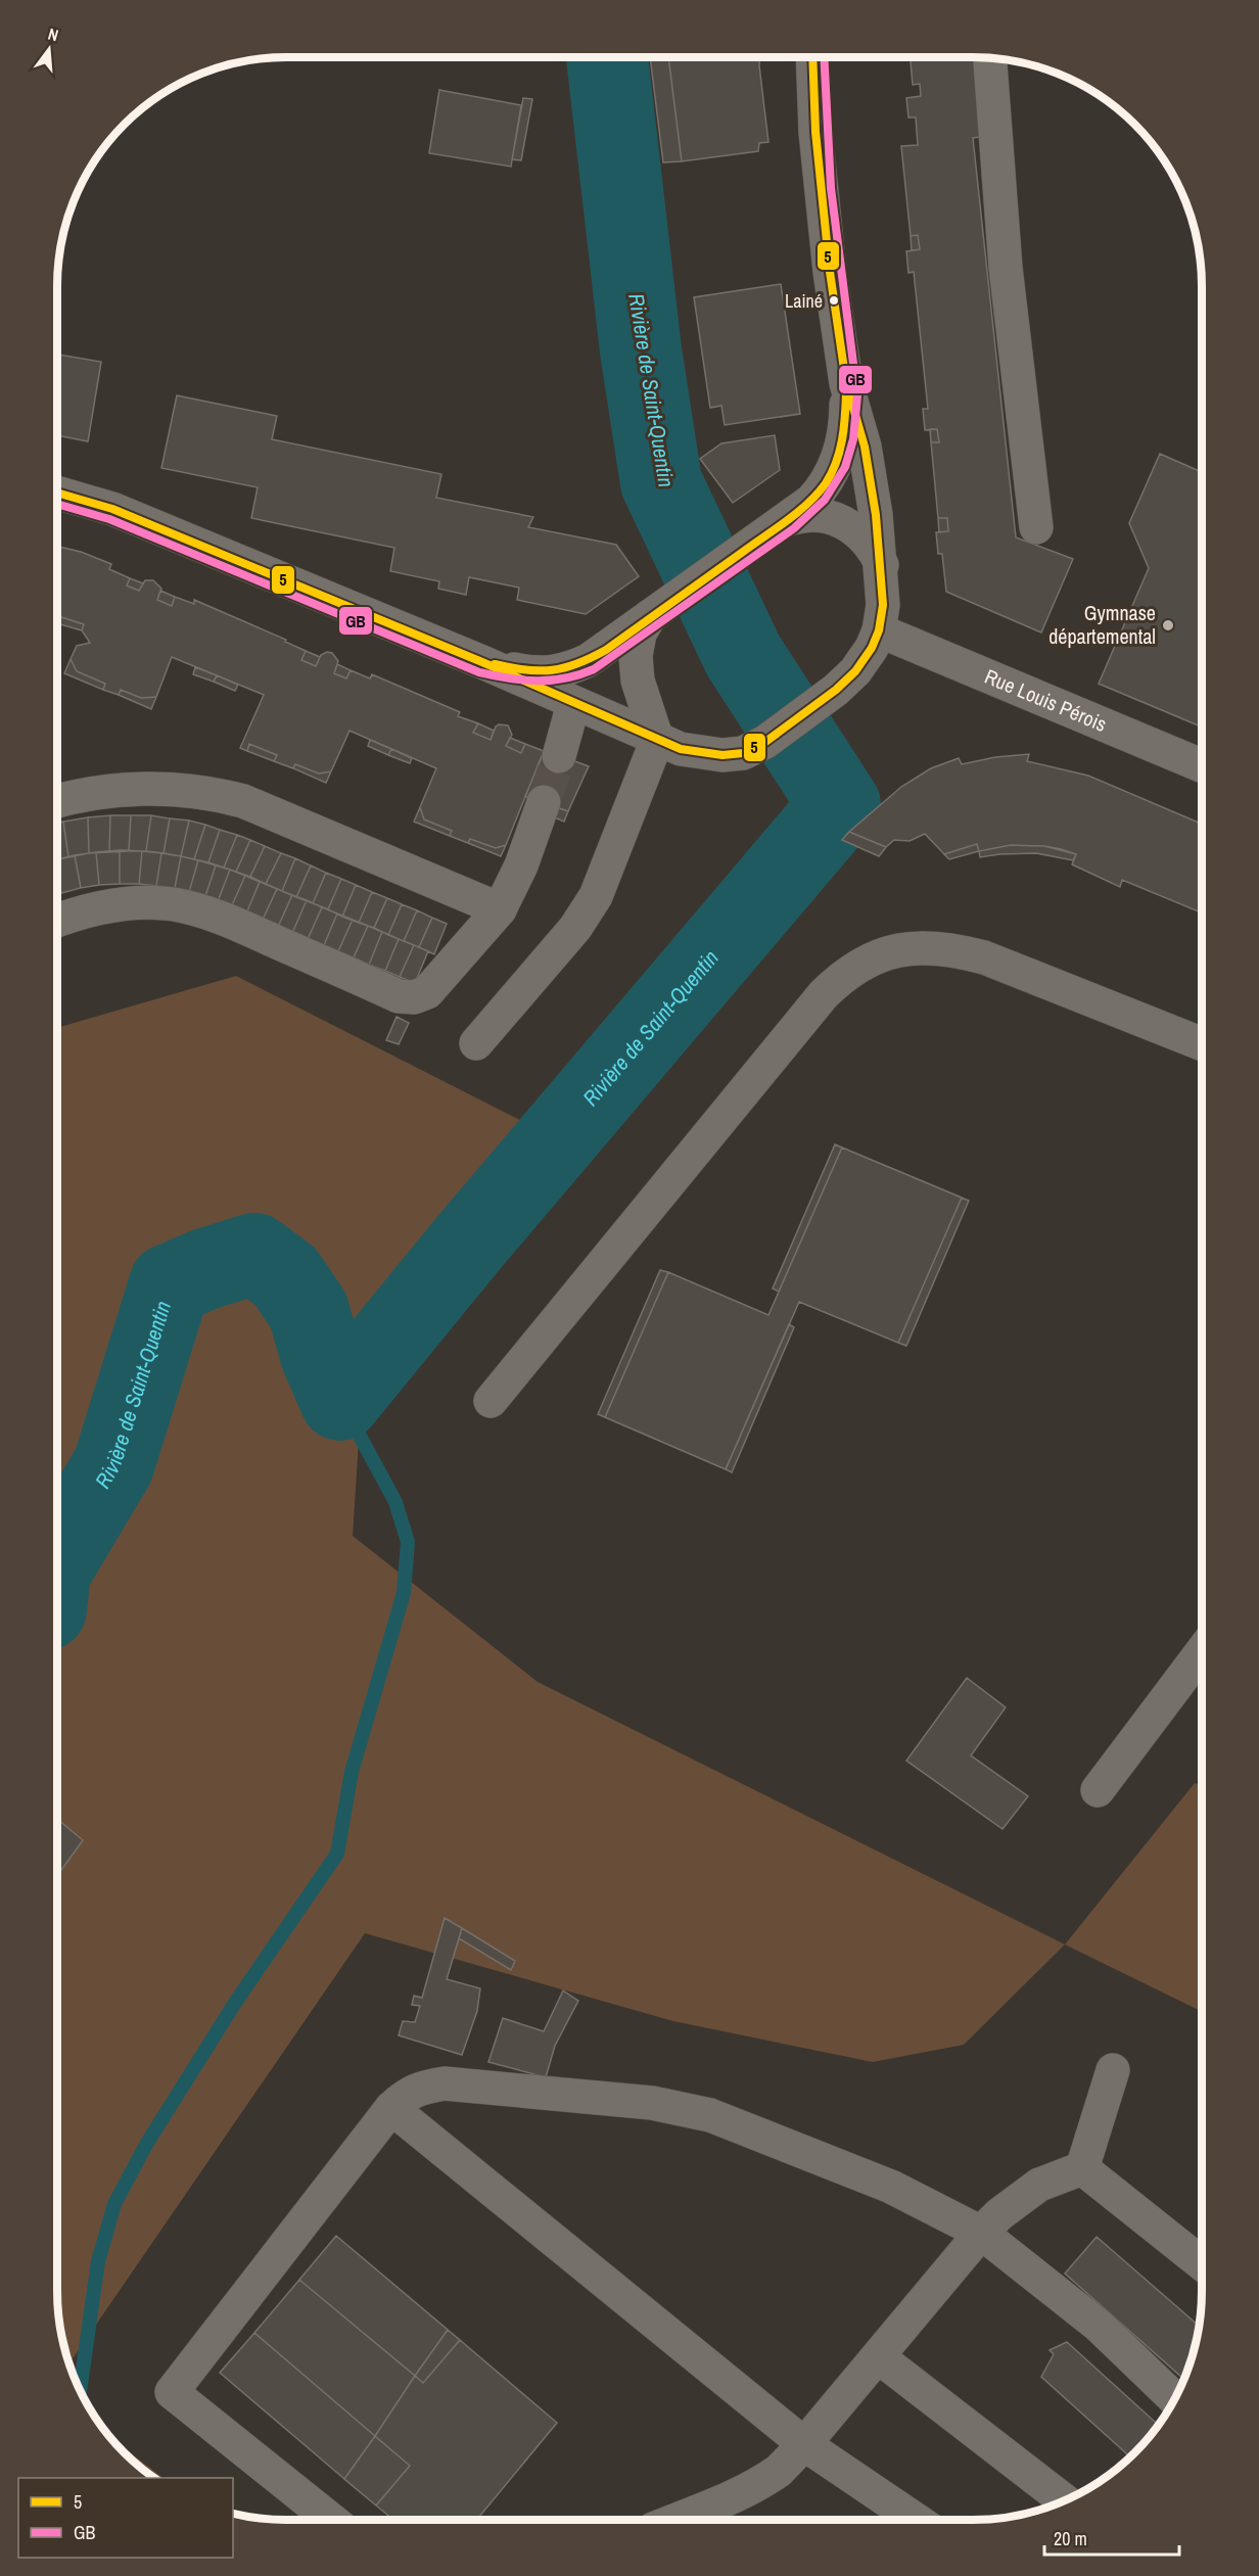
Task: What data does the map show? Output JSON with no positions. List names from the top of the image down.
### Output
{
  "streets": {
    "street": ["Rue Louis Pérois"]
  },
  "water": ["Rivière de Saint-Quentin"],
  "places": ["Lainé", "Gymnase départemental"],
  "lines": ["transit line 5", "transit line GB"],
  "legend": ["5", "GB"],
  "scale_bar": "20 m",
  "north": "top"
}
